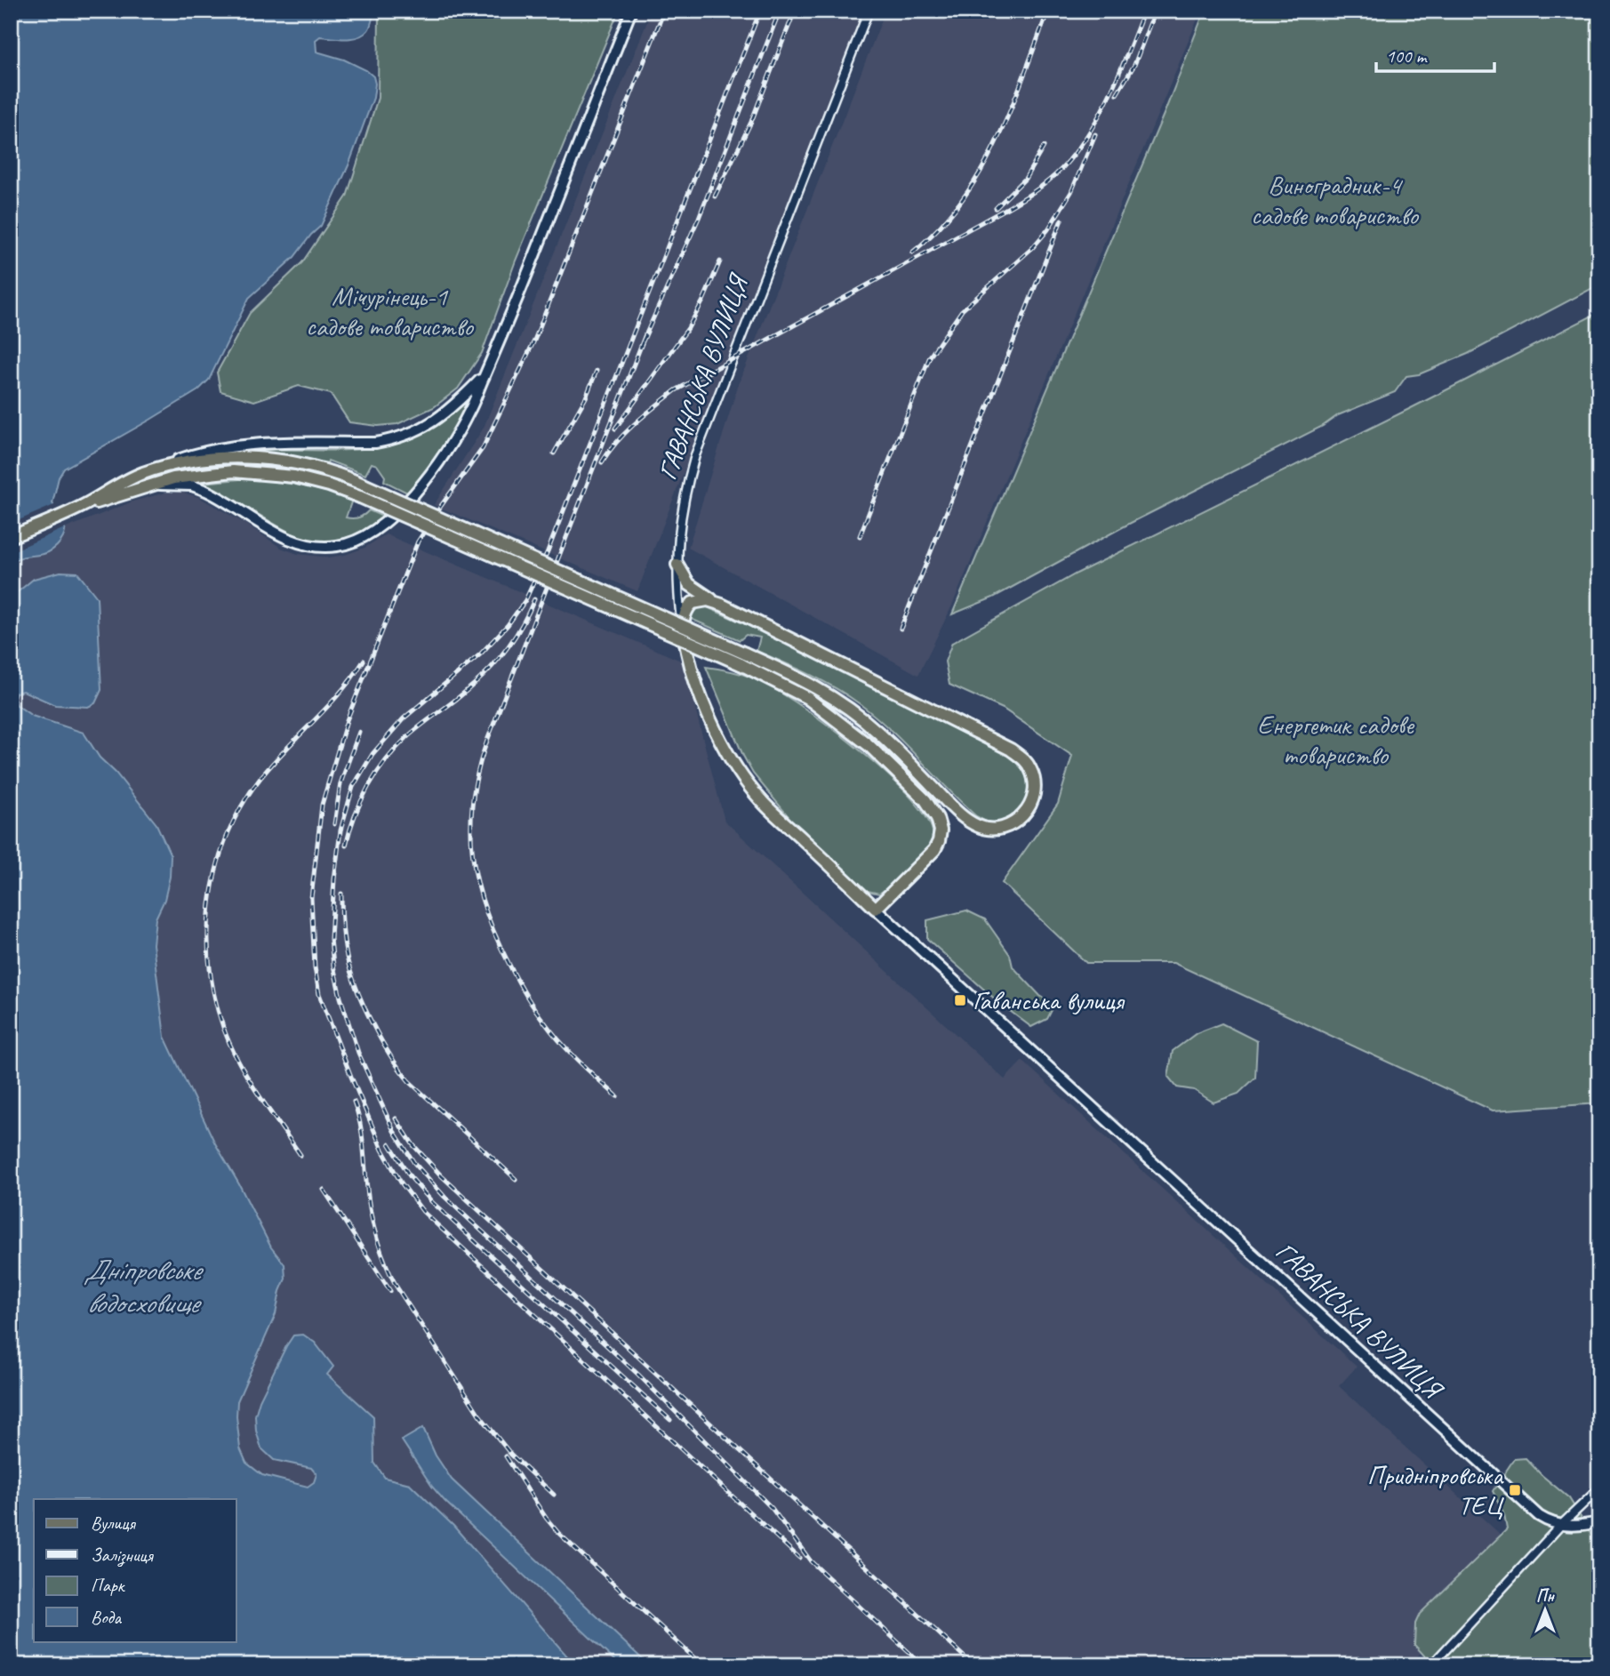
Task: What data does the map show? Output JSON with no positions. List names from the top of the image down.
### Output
{
  "streets": {
    "main road": ["ГАВАНСЬКА ВУЛИЦЯ"]
  },
  "water": ["Дніпровське водосховище"],
  "parks": ["Виноградник-4 садове товариство", "Мічурінець-1 садове товариство", "Енергетик садове товариство"],
  "places": {
    "transit": ["Гаванська вулиця", "Придніпровська ТЕЦ"]
  },
  "legend": [
    "Вулиця",
    "Залізниця",
    "Парк",
    "Вода"
  ],
  "scale_bar": "100 m",
  "north": "top"
}
